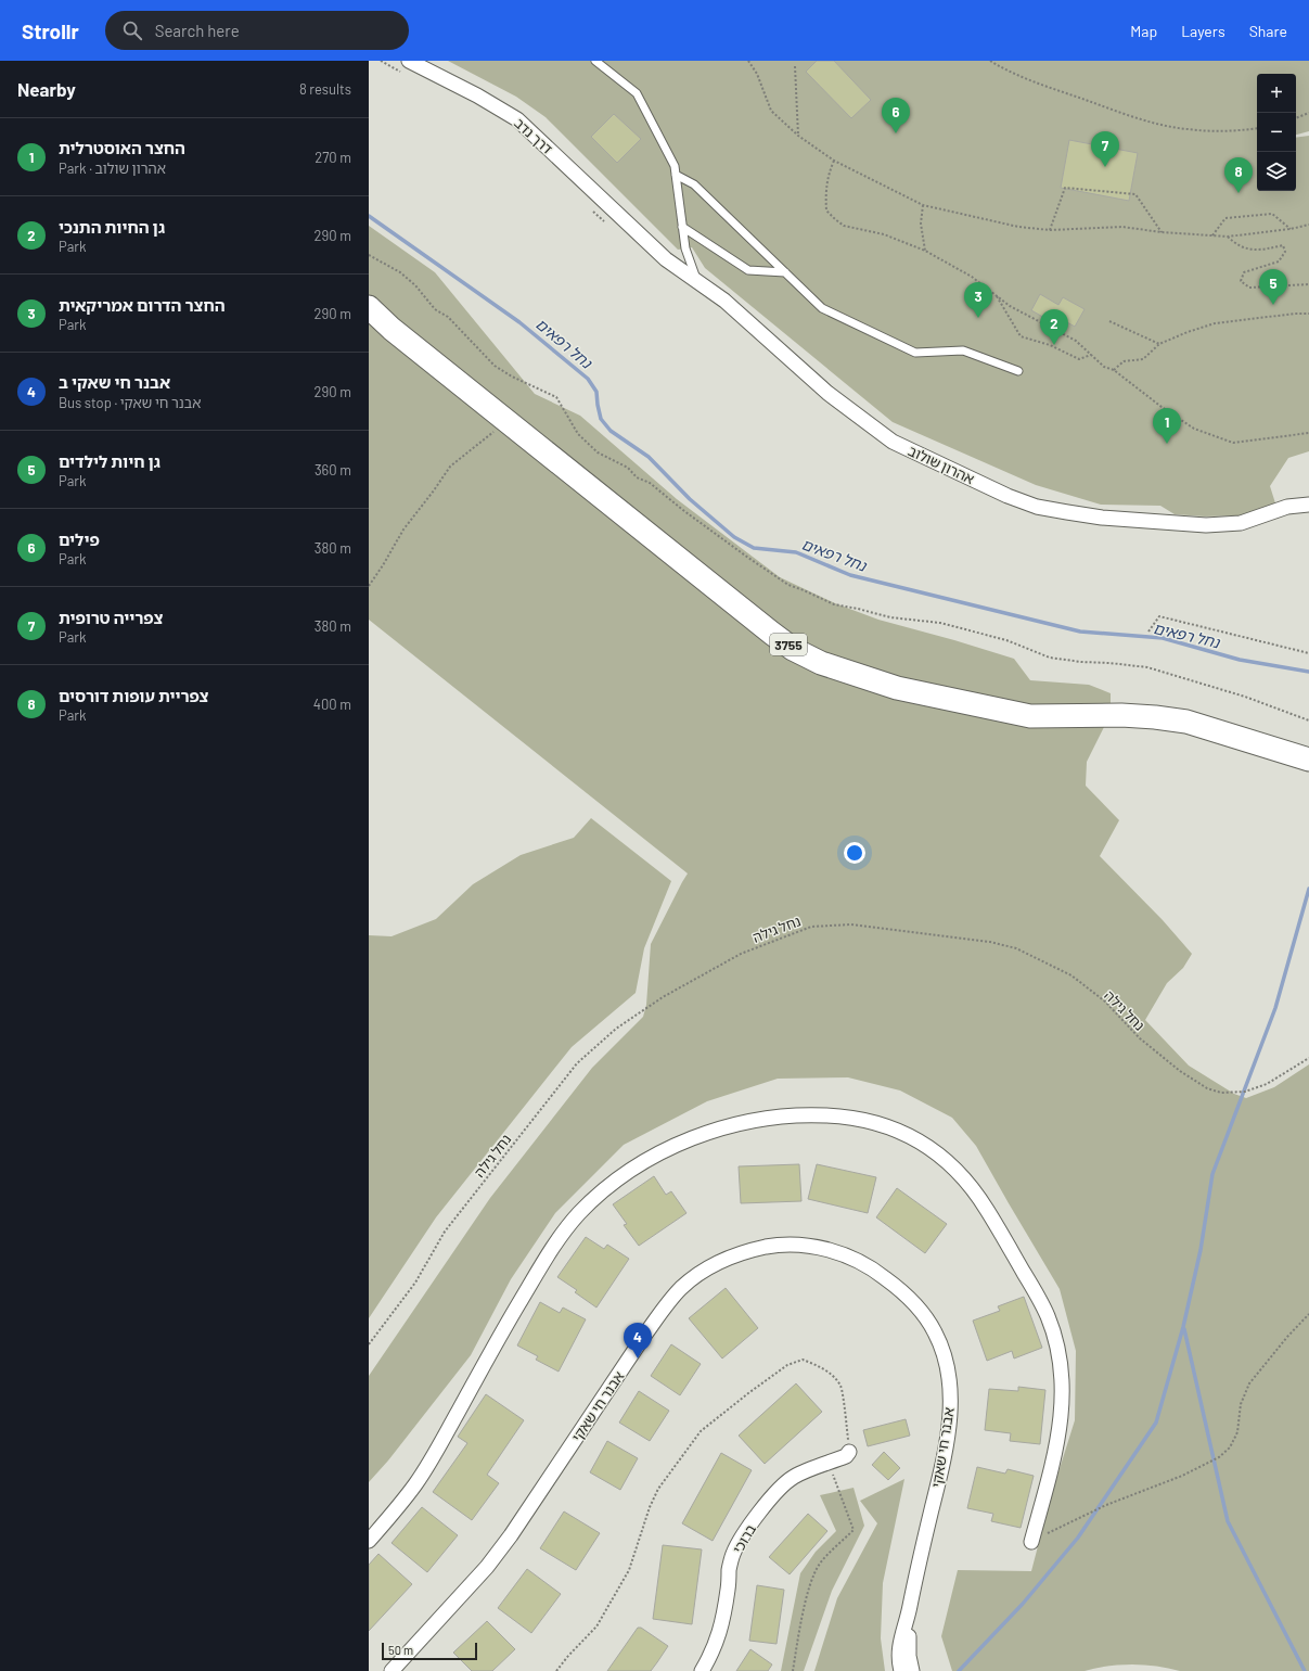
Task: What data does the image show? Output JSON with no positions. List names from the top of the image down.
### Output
{
  "streets": {
    "main road": ["3755"],
    "street": [
      "דרך נדב",
      "אהרון שולוב",
      "אבנר חי שאקי",
      "ברוכי"
    ],
    "path": ["נחל גילה"]
  },
  "crossings": [
    ["דרך נדב", "אהרון שולוב"]
  ],
  "water": ["נחל רפאים"],
  "scale_bar": "50 m",
  "page": {
    "header": "Strollr",
    "search": "Search here",
    "nav": ["Map", "Layers", "Share"],
    "heading": ["Nearby", "8 results"],
    "map_buttons": ["+", "−"],
    "pins": [
      "6",
      "7",
      "8",
      "5",
      "3",
      "2",
      "1",
      "4"
    ],
    "list": [
      {
        "mark": "1",
        "name": "החצר האוסטרלית",
        "note": "Park · אהרון שולוב",
        "value": "270 m"
      },
      {
        "mark": "2",
        "name": "גן החיות התנכי",
        "note": "Park",
        "value": "290 m"
      },
      {
        "mark": "3",
        "name": "החצר הדרום אמריקאית",
        "note": "Park",
        "value": "290 m"
      },
      {
        "mark": "4",
        "name": "אבנר חי שאקי ב",
        "note": "Bus stop · אבנר חי שאקי",
        "value": "290 m"
      },
      {
        "mark": "5",
        "name": "גן חיות לילדים",
        "note": "Park",
        "value": "360 m"
      },
      {
        "mark": "6",
        "name": "פילים",
        "note": "Park",
        "value": "380 m"
      },
      {
        "mark": "7",
        "name": "צפרייה טרופית",
        "note": "Park",
        "value": "380 m"
      },
      {
        "mark": "8",
        "name": "צפריית עופות דורסים",
        "note": "Park",
        "value": "400 m"
      }
    ],
    "scale": "50 m"
  }
}
